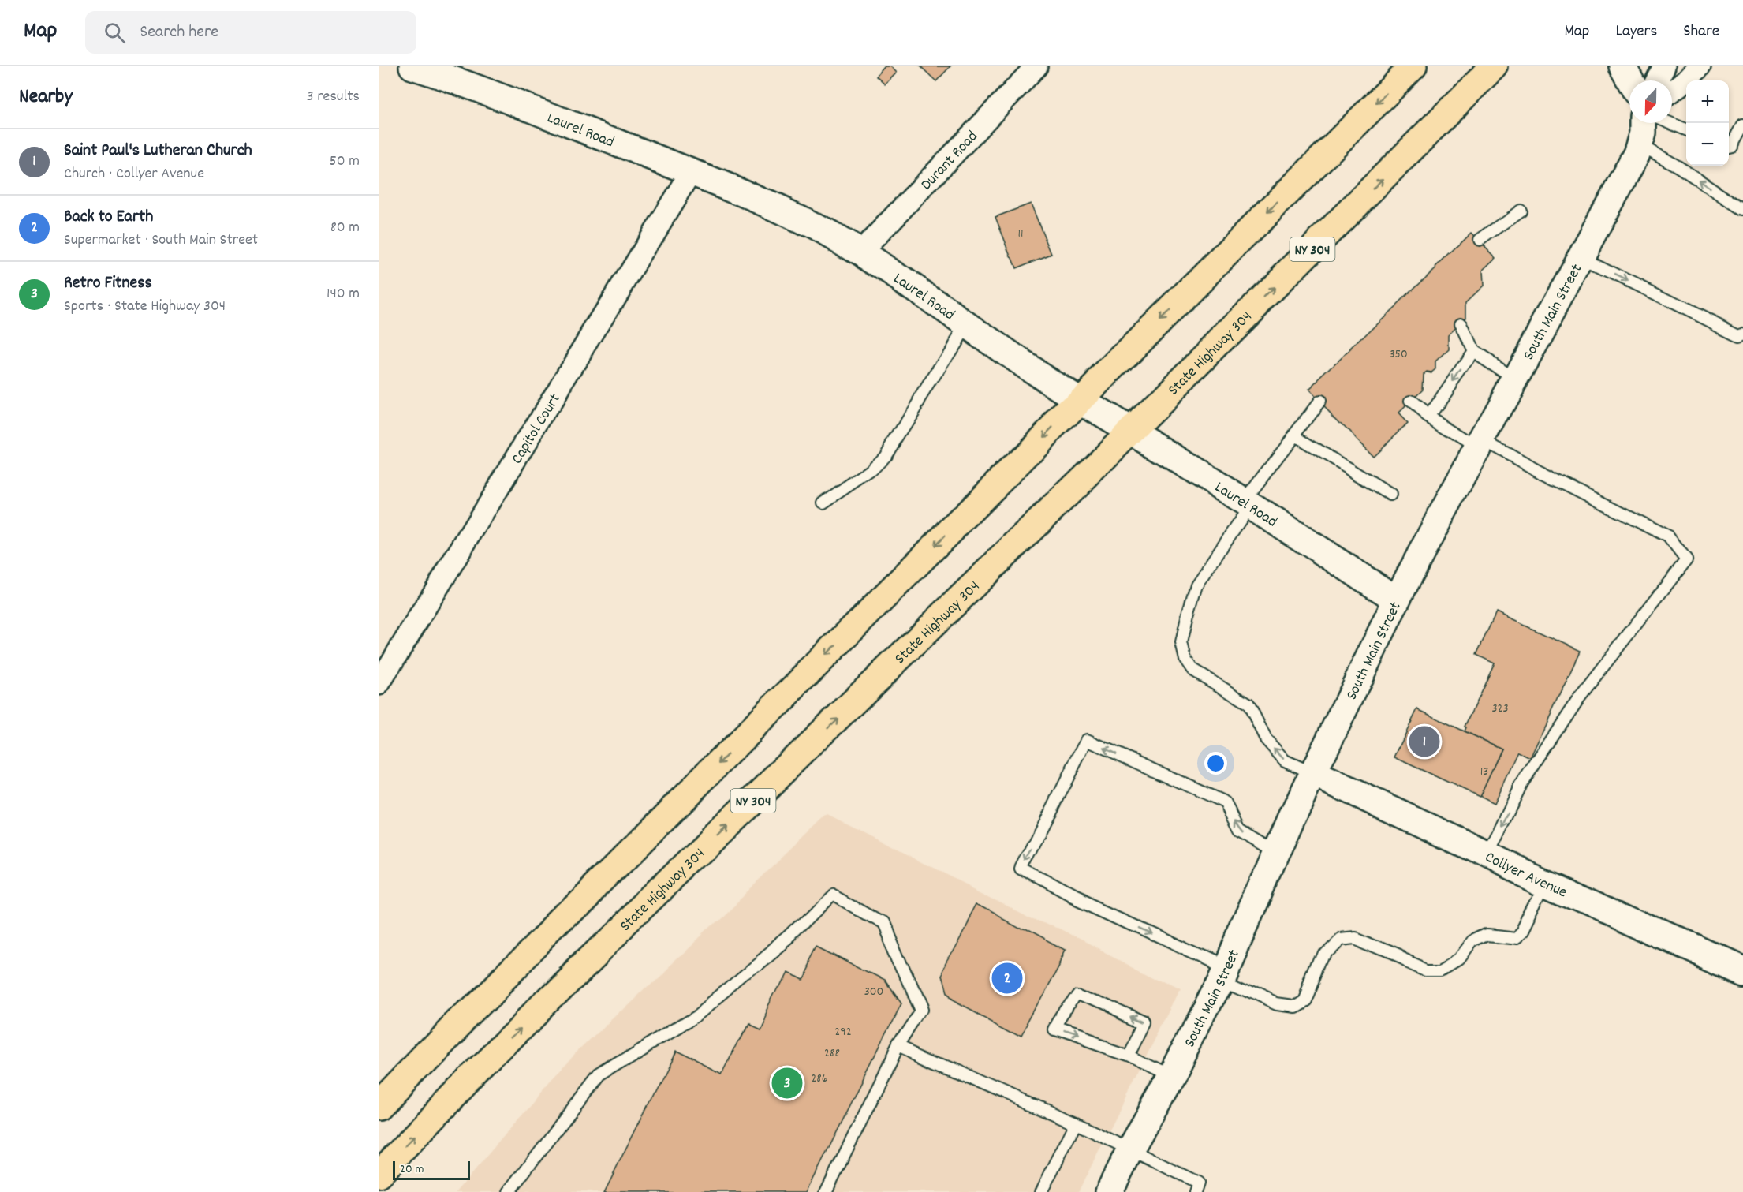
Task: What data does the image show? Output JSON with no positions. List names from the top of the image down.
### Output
{
  "streets": {
    "main road": ["NY 304", "State Highway 304"],
    "street": [
      "Laurel Road",
      "Durant Road",
      "South Main Street",
      "Capitol Court",
      "Collyer Avenue"
    ]
  },
  "crossings": [
    ["Laurel Road", "Durant Road"],
    ["Laurel Road", "South Main Street"],
    ["Laurel Road", "State Highway 304"],
    ["Laurel Road", "Capitol Court"],
    ["South Main Street", "Collyer Avenue"]
  ],
  "house_numbers": [
    "11",
    "350",
    "323",
    "13",
    "300",
    "292",
    "288",
    "286"
  ],
  "scale_bar": "20 m",
  "north": "bottom",
  "page": {
    "header": "Map",
    "search": "Search here",
    "nav": ["Map", "Layers", "Share"],
    "heading": ["Nearby", "3 results"],
    "map_buttons": ["+", "−"],
    "list": [
      {
        "mark": "1",
        "name": "Saint Paul's Lutheran Church",
        "note": "Church · Collyer Avenue",
        "value": "50 m"
      },
      {
        "mark": "2",
        "name": "Back to Earth",
        "note": "Supermarket · South Main Street",
        "value": "80 m"
      },
      {
        "mark": "3",
        "name": "Retro Fitness",
        "note": "Sports · State Highway 304",
        "value": "140 m"
      }
    ],
    "pins": ["1", "2", "3"],
    "scale": "20 m"
  }
}
